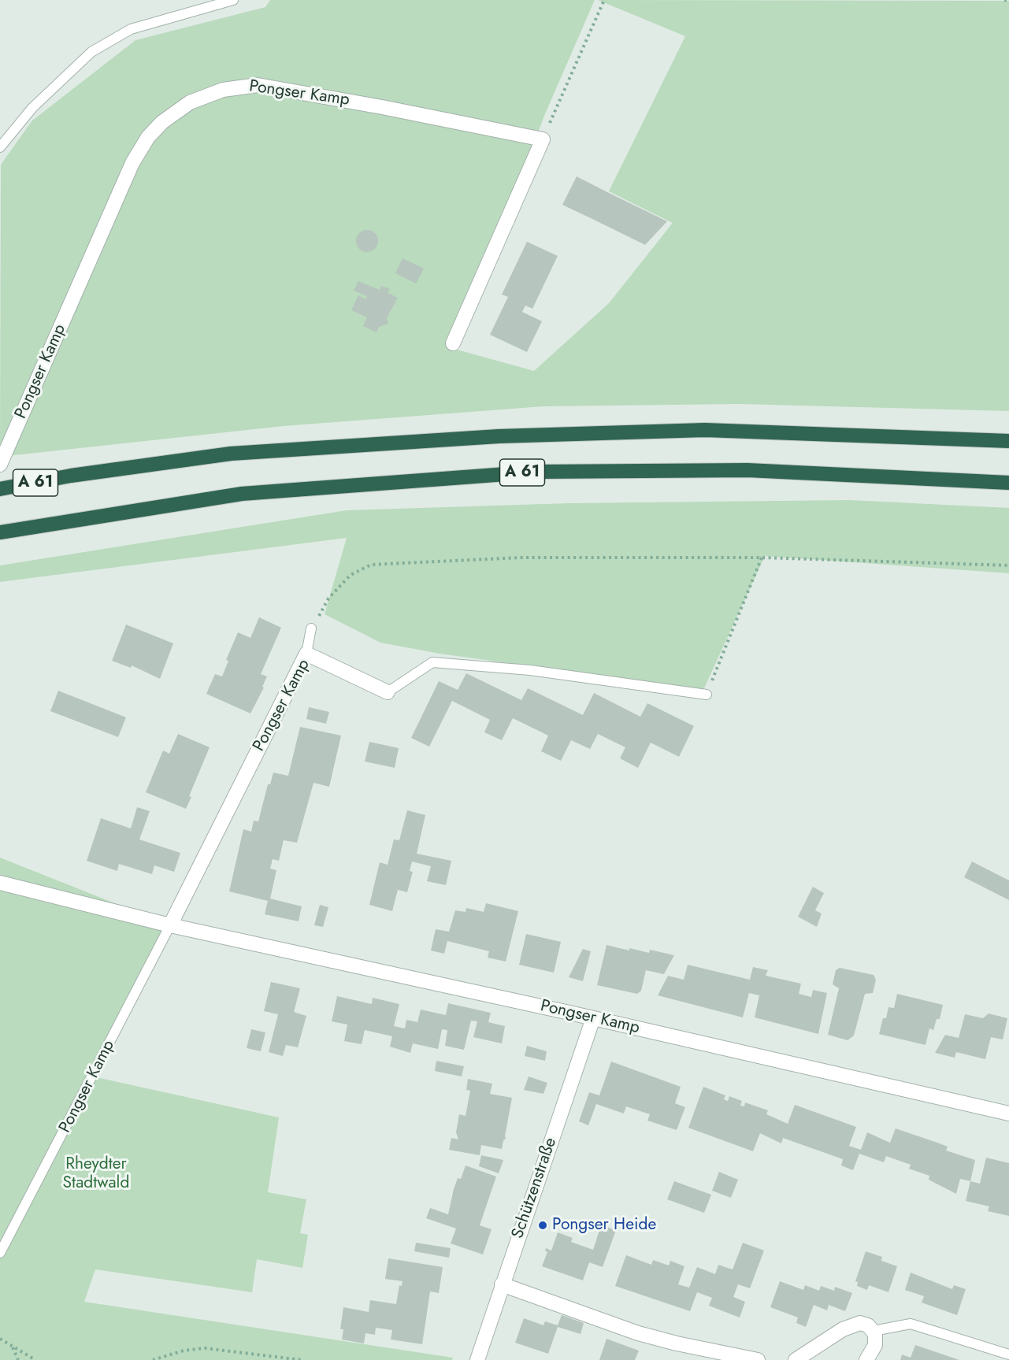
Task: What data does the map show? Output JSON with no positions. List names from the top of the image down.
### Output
{
  "streets": {
    "highway": ["A 61"],
    "street": ["Pongser Kamp", "Schützenstraße"]
  },
  "crossings": [
    ["Pongser Kamp", "Schützenstraße"]
  ],
  "parks": ["Rheydter Stadtwald"],
  "places": ["Pongser Heide"]
}
